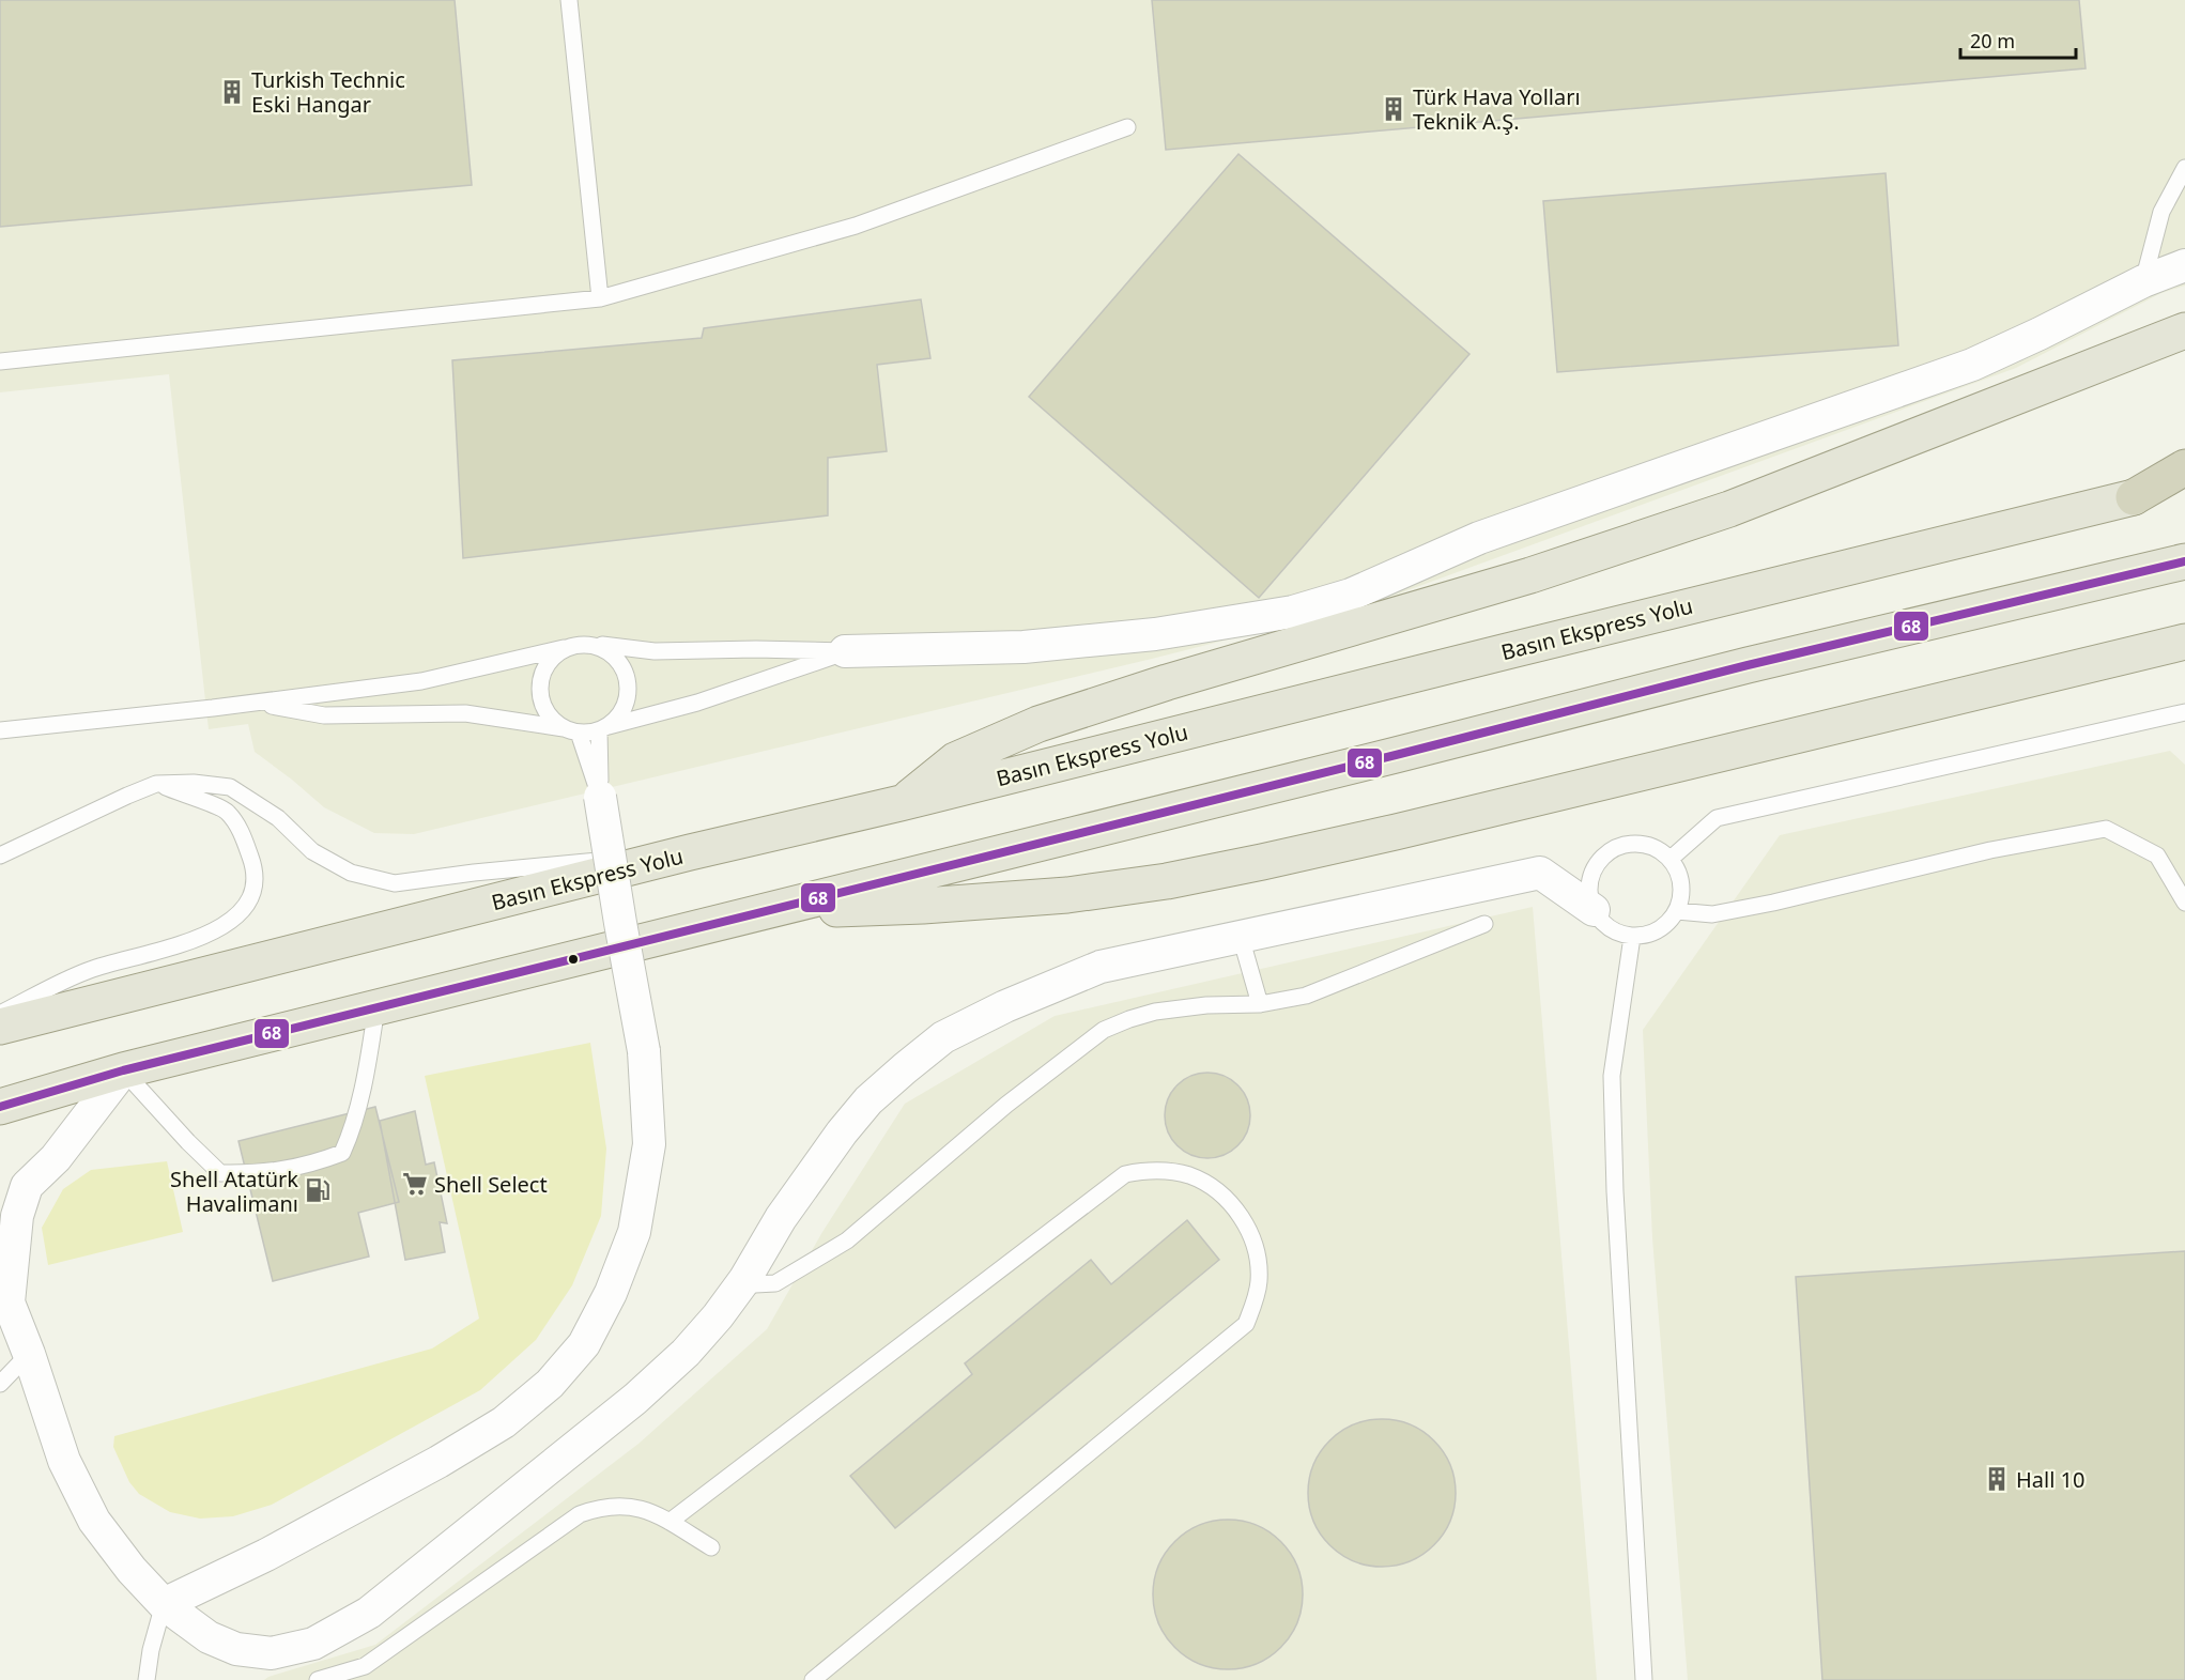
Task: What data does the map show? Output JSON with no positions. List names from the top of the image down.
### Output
{
  "streets": {
    "highway": ["Basın Ekspress Yolu"]
  },
  "places": {
    "building": ["Turkish Technic Eski Hangar", "Türk Hava Yolları Teknik A.Ş.", "Hall 10"],
    "supermarket": ["Shell Select"],
    "fuel station": ["Shell Atatürk Havalimanı"]
  },
  "lines": ["transit line 68"],
  "scale_bar": "20 m"
}
